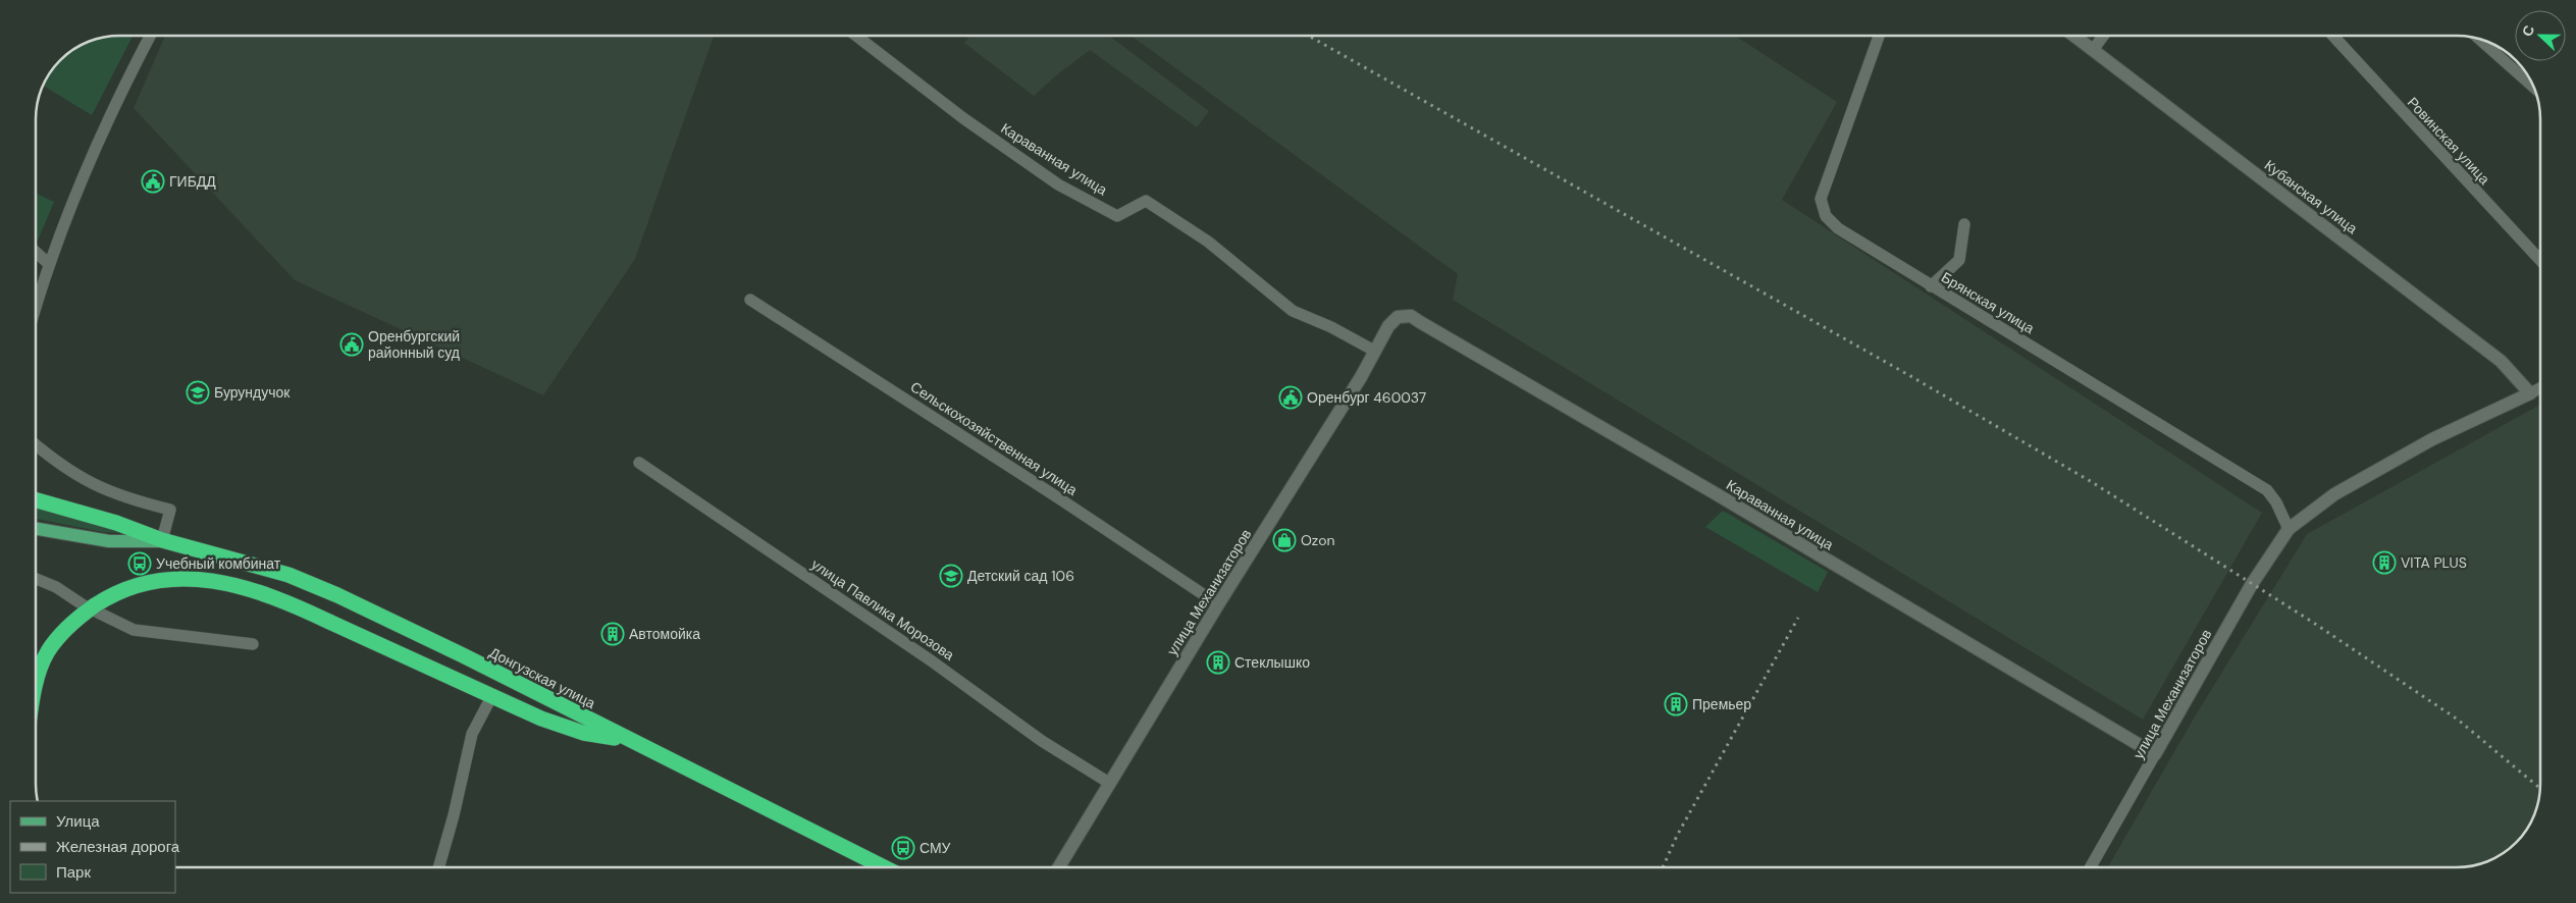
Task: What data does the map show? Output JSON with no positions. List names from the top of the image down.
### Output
{
  "streets": {
    "highway": ["Донгузская улица"],
    "street": [
      "Ровинская улица",
      "Караванная улица",
      "Кубанская улица",
      "Брянская улица",
      "Сельскохозяйственная улица",
      "улица Механизаторов",
      "улица Павлика Морозова"
    ]
  },
  "crossings": [
    ["Караванная улица", "улица Механизаторов"],
    ["Кубанская улица", "улица Механизаторов"],
    ["Брянская улица", "улица Механизаторов"],
    ["Сельскохозяйственная улица", "улица Механизаторов"],
    ["улица Механизаторов", "улица Павлика Морозова"]
  ],
  "places": {
    "public building": ["ГИБДД", "Оренбургский районный суд", "Оренбург 460037"],
    "school or university": ["Бурундучок", "Детский сад 106"],
    "shop": ["Ozon"],
    "building": [
      "VITA PLUS",
      "Автомойка",
      "Стеклышко",
      "Премьер"
    ],
    "bus stop": ["Учебный комбинат", "СМУ"]
  },
  "legend": ["Улица", "Железная дорога", "Парк"],
  "north": "left"
}
